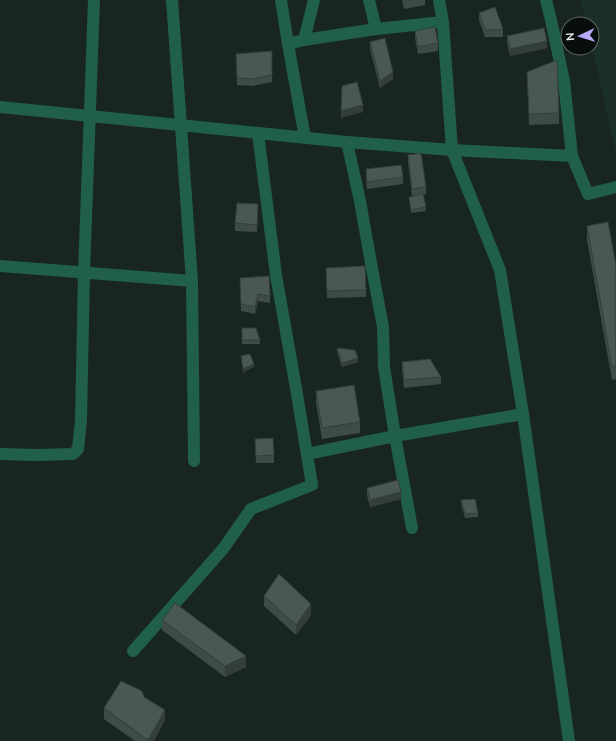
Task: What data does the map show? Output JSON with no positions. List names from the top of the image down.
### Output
{
  "north": "left"
}
